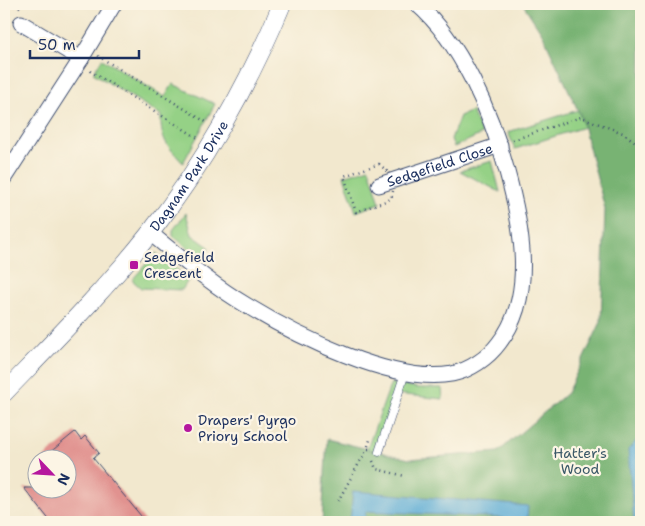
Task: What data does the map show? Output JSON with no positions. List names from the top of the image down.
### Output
{
  "streets": {
    "street": ["Sedgefield Close", "Dagnam Park Drive"]
  },
  "parks": ["Hatter's Wood"],
  "places": {
    "transit": ["Sedgefield Crescent"],
    "other": ["Drapers' Pyrgo Priory School"]
  },
  "scale_bar": "50 m",
  "north": "bottom right"
}
